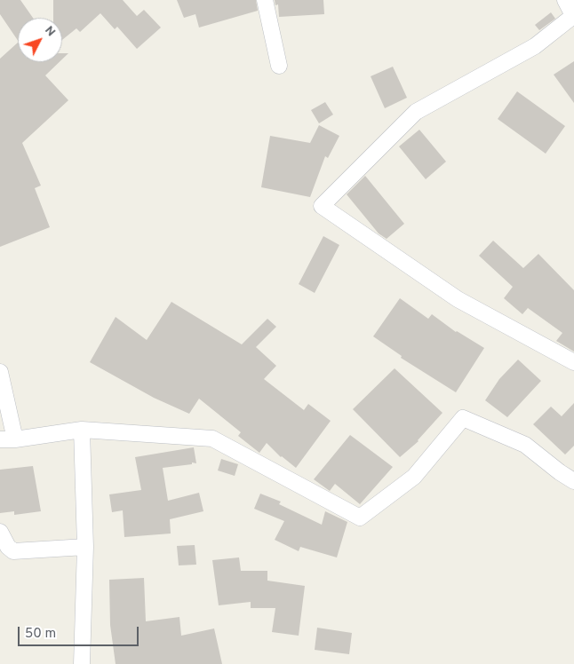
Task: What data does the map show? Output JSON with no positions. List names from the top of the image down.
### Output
{
  "scale_bar": "50 m",
  "north": "top right"
}
